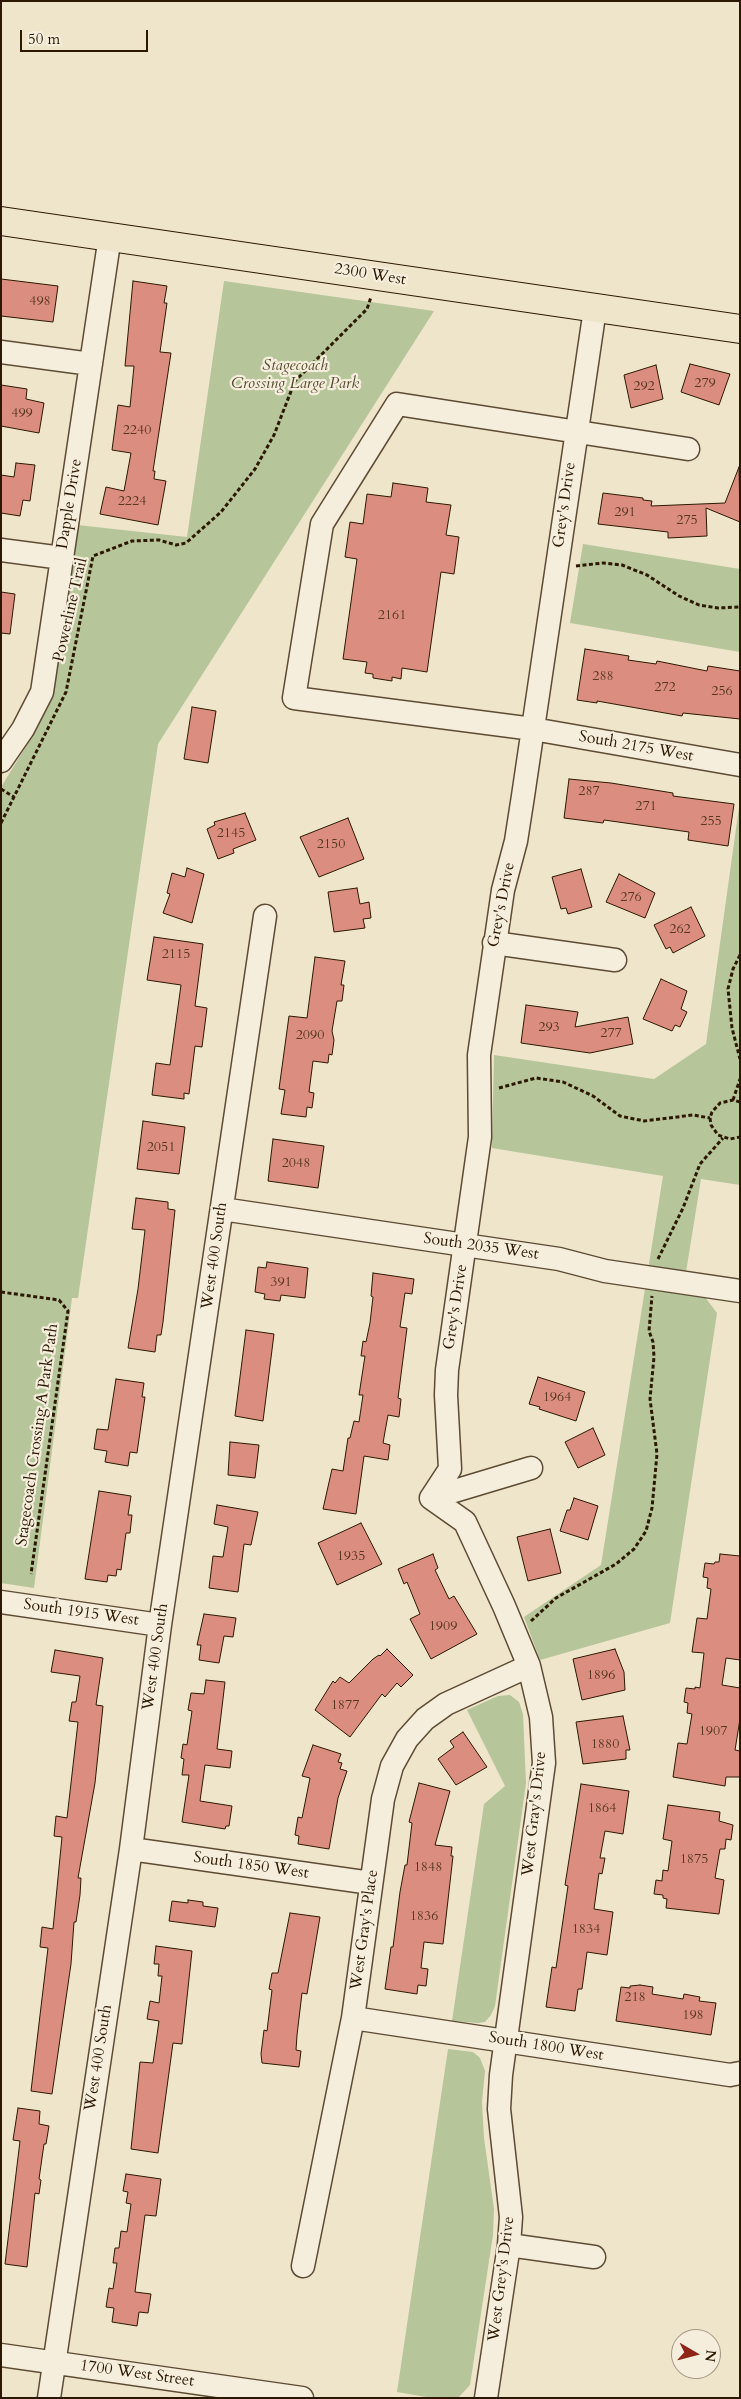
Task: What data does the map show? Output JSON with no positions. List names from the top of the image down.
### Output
{
  "streets": {
    "main road": ["2300 West"],
    "street": [
      "Dapple Drive",
      "Grey's Drive",
      "South 2175 West",
      "South 2035 West",
      "West 400 South",
      "South 1915 West",
      "West Gray's Drive",
      "South 1850 West",
      "West Gray's Place",
      "South 1800 West",
      "West Grey's Drive",
      "1700 West Street"
    ],
    "path": ["Powerline Trail", "Stagecoach Crossing A Park Path"]
  },
  "crossings": [
    ["2300 West", "Dapple Drive"],
    ["2300 West", "Grey's Drive"],
    ["Grey's Drive", "South 2175 West"],
    ["Grey's Drive", "South 2035 West"],
    ["Grey's Drive", "West Gray's Drive"],
    ["South 2035 West", "West 400 South"],
    ["West 400 South", "South 1915 West"],
    ["West 400 South", "South 1850 West"],
    ["West 400 South", "1700 West Street"],
    ["West Gray's Drive", "West Gray's Place"],
    ["West Gray's Drive", "South 1800 West"],
    ["West Gray's Drive", "West Grey's Drive"],
    ["South 1850 West", "West Gray's Place"],
    ["West Gray's Place", "South 1800 West"],
    ["South 1800 West", "West Grey's Drive"]
  ],
  "parks": ["Stagecoach Crossing Large Park"],
  "house_numbers": [
    "498",
    "279",
    "292",
    "499",
    "2240",
    "2224",
    "291",
    "275",
    "2161",
    "288",
    "272",
    "256",
    "287",
    "271",
    "255",
    "2145",
    "2150",
    "276",
    "262",
    "2115",
    "293",
    "277",
    "2090",
    "2051",
    "2048",
    "391",
    "1964",
    "1935",
    "1909",
    "1896",
    "1877",
    "1907",
    "1880",
    "1864",
    "1875",
    "1848",
    "1836",
    "1834",
    "218",
    "198"
  ],
  "scale_bar": "50 m",
  "north": "right"
}
